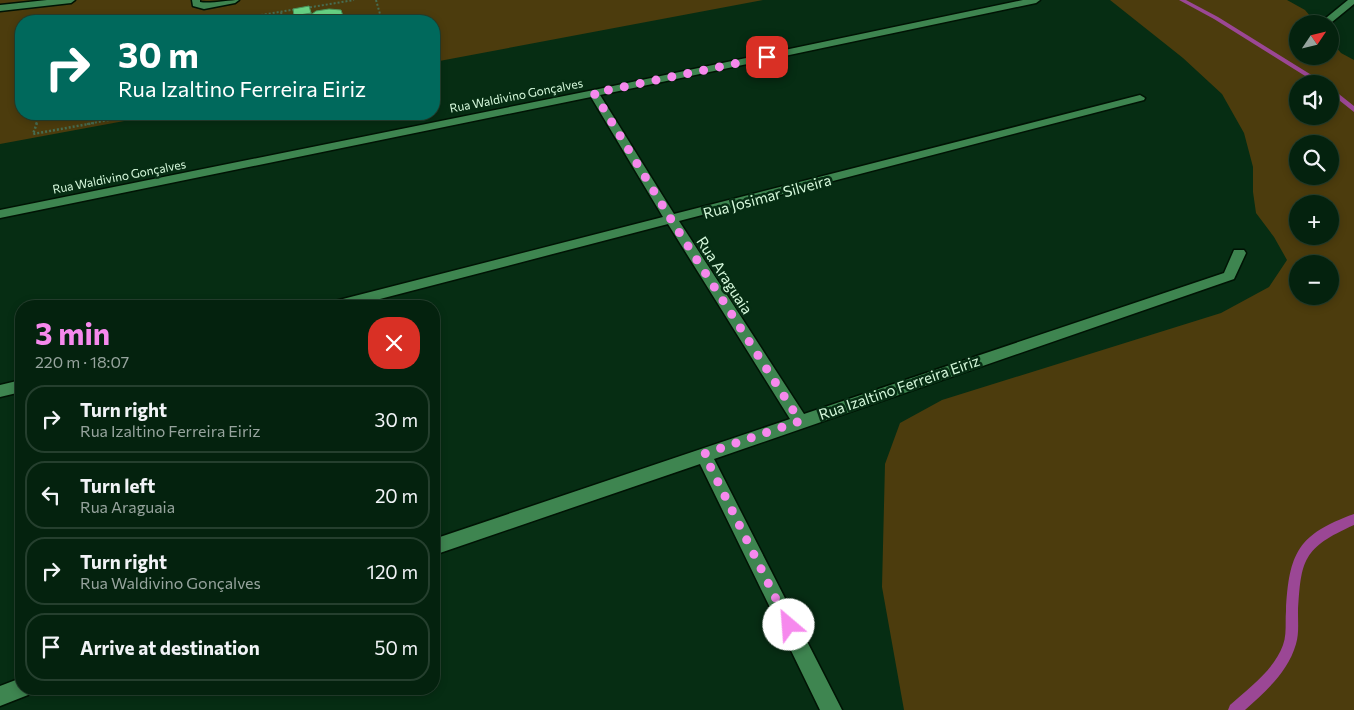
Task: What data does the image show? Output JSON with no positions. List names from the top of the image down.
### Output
{
  "streets": {
    "street": [
      "Rua Waldivino Gonçalves",
      "Rua Josimar Silveira",
      "Rua Araguaia",
      "Rua Izaltino Ferreira Eiriz"
    ]
  },
  "crossings": [
    ["Rua Waldivino Gonçalves", "Rua Araguaia"],
    ["Rua Josimar Silveira", "Rua Araguaia"],
    ["Rua Araguaia", "Rua Izaltino Ferreira Eiriz"]
  ],
  "north": "top right",
  "page": {
    "map_buttons": ["+", "−"],
    "turn": ["30 m", "Rua Izaltino Ferreira Eiriz"],
    "heading": ["3 min", "220 m · 18:07"],
    "list": [
      {
        "name": "Turn right",
        "note": "Rua Izaltino Ferreira Eiriz",
        "value": "30 m"
      },
      {
        "name": "Turn left",
        "note": "Rua Araguaia",
        "value": "20 m"
      },
      {
        "name": "Turn right",
        "note": "Rua Waldivino Gonçalves",
        "value": "120 m"
      },
      {
        "name": "Arrive at destination",
        "value": "50 m"
      }
    ]
  }
}
